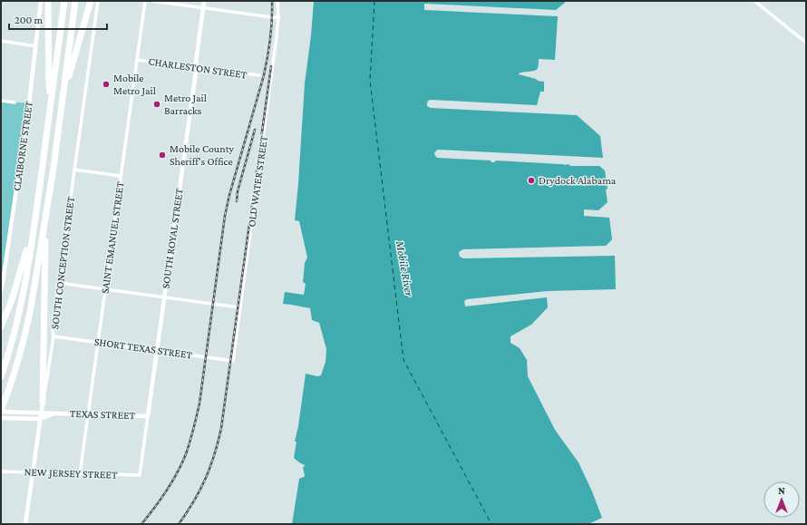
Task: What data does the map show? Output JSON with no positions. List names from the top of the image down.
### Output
{
  "streets": {
    "street": [
      "CHARLESTON STREET",
      "CLAIBORNE STREET",
      "OLD WATER STREET",
      "SAINT EMANUEL STREET",
      "SOUTH ROYAL STREET",
      "SOUTH CONCEPTION STREET",
      "SHORT TEXAS STREET",
      "TEXAS STREET",
      "NEW JERSEY STREET"
    ]
  },
  "crossings": [
    ["CHARLESTON STREET", "SAINT EMANUEL STREET"],
    ["CHARLESTON STREET", "SOUTH ROYAL STREET"],
    ["OLD WATER STREET", "SHORT TEXAS STREET"],
    ["SAINT EMANUEL STREET", "SHORT TEXAS STREET"],
    ["SAINT EMANUEL STREET", "TEXAS STREET"],
    ["SAINT EMANUEL STREET", "NEW JERSEY STREET"],
    ["SOUTH ROYAL STREET", "SHORT TEXAS STREET"],
    ["SOUTH ROYAL STREET", "TEXAS STREET"],
    ["SOUTH ROYAL STREET", "NEW JERSEY STREET"],
    ["SOUTH CONCEPTION STREET", "SHORT TEXAS STREET"],
    ["SOUTH CONCEPTION STREET", "TEXAS STREET"],
    ["SOUTH CONCEPTION STREET", "NEW JERSEY STREET"]
  ],
  "water": ["Mobile River"],
  "places": [
    "Mobile Metro Jail",
    "Metro Jail Barracks",
    "Mobile County Sheriff's Office",
    "Drydock Alabama"
  ],
  "scale_bar": "200 m",
  "north": "top"
}
